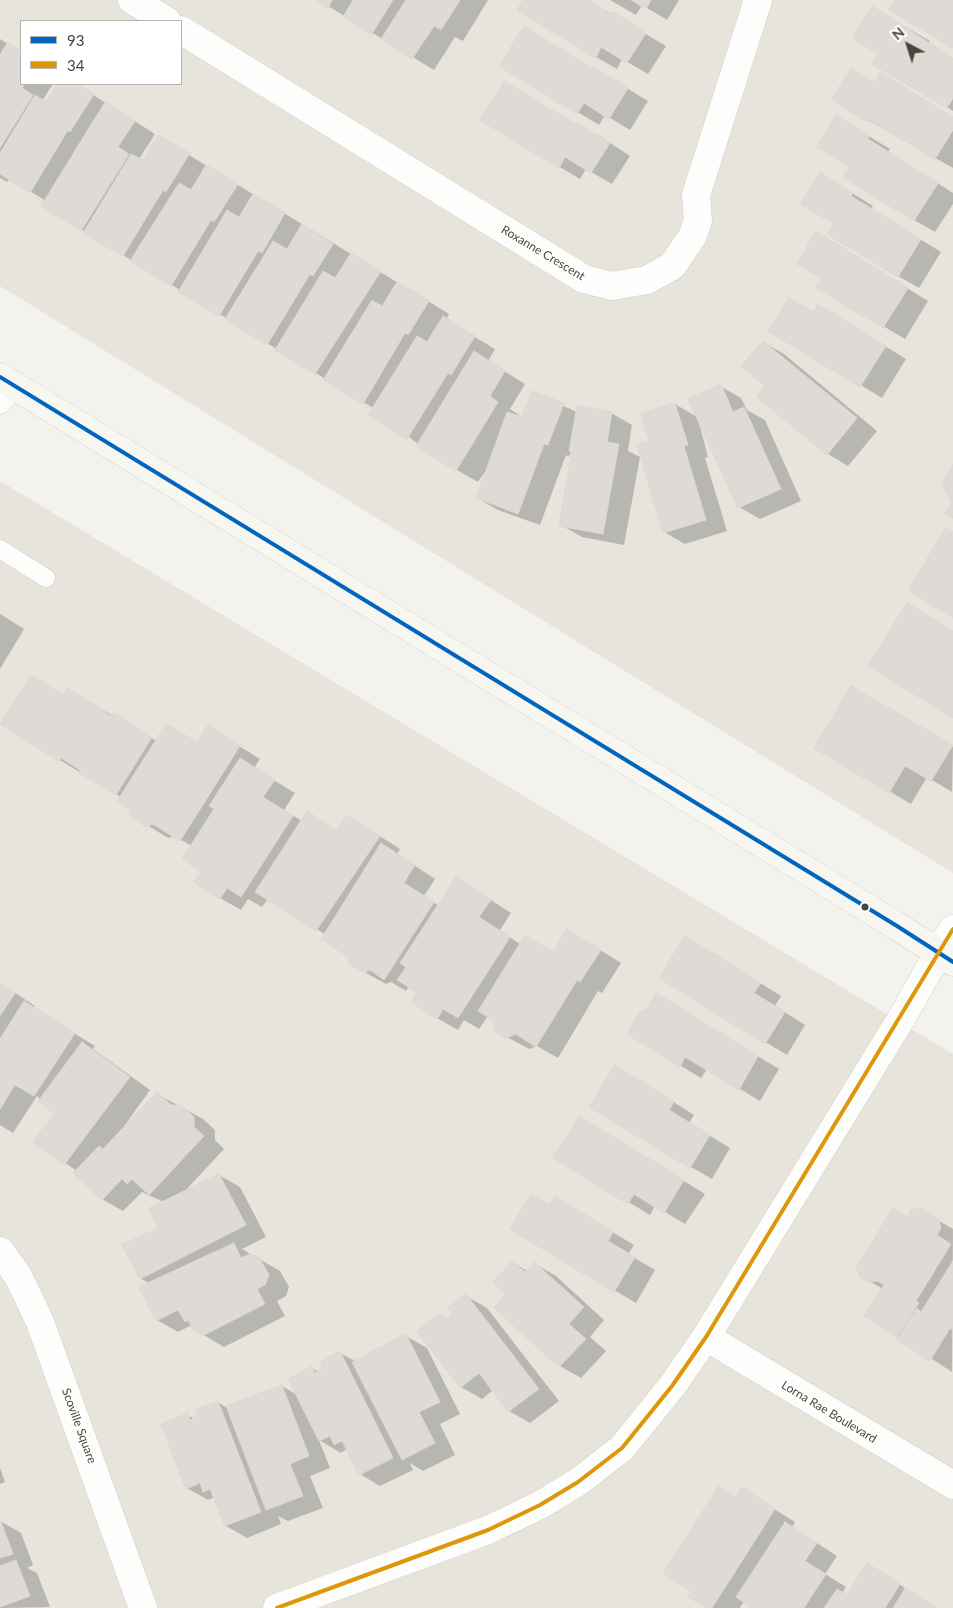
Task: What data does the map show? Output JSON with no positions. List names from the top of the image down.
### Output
{
  "streets": {
    "street": ["Roxanne Crescent", "Lorna Rae Boulevard", "Scoville Square"]
  },
  "lines": ["transit line 93", "transit line 34"],
  "legend": ["93", "34"],
  "north": "top left"
}
